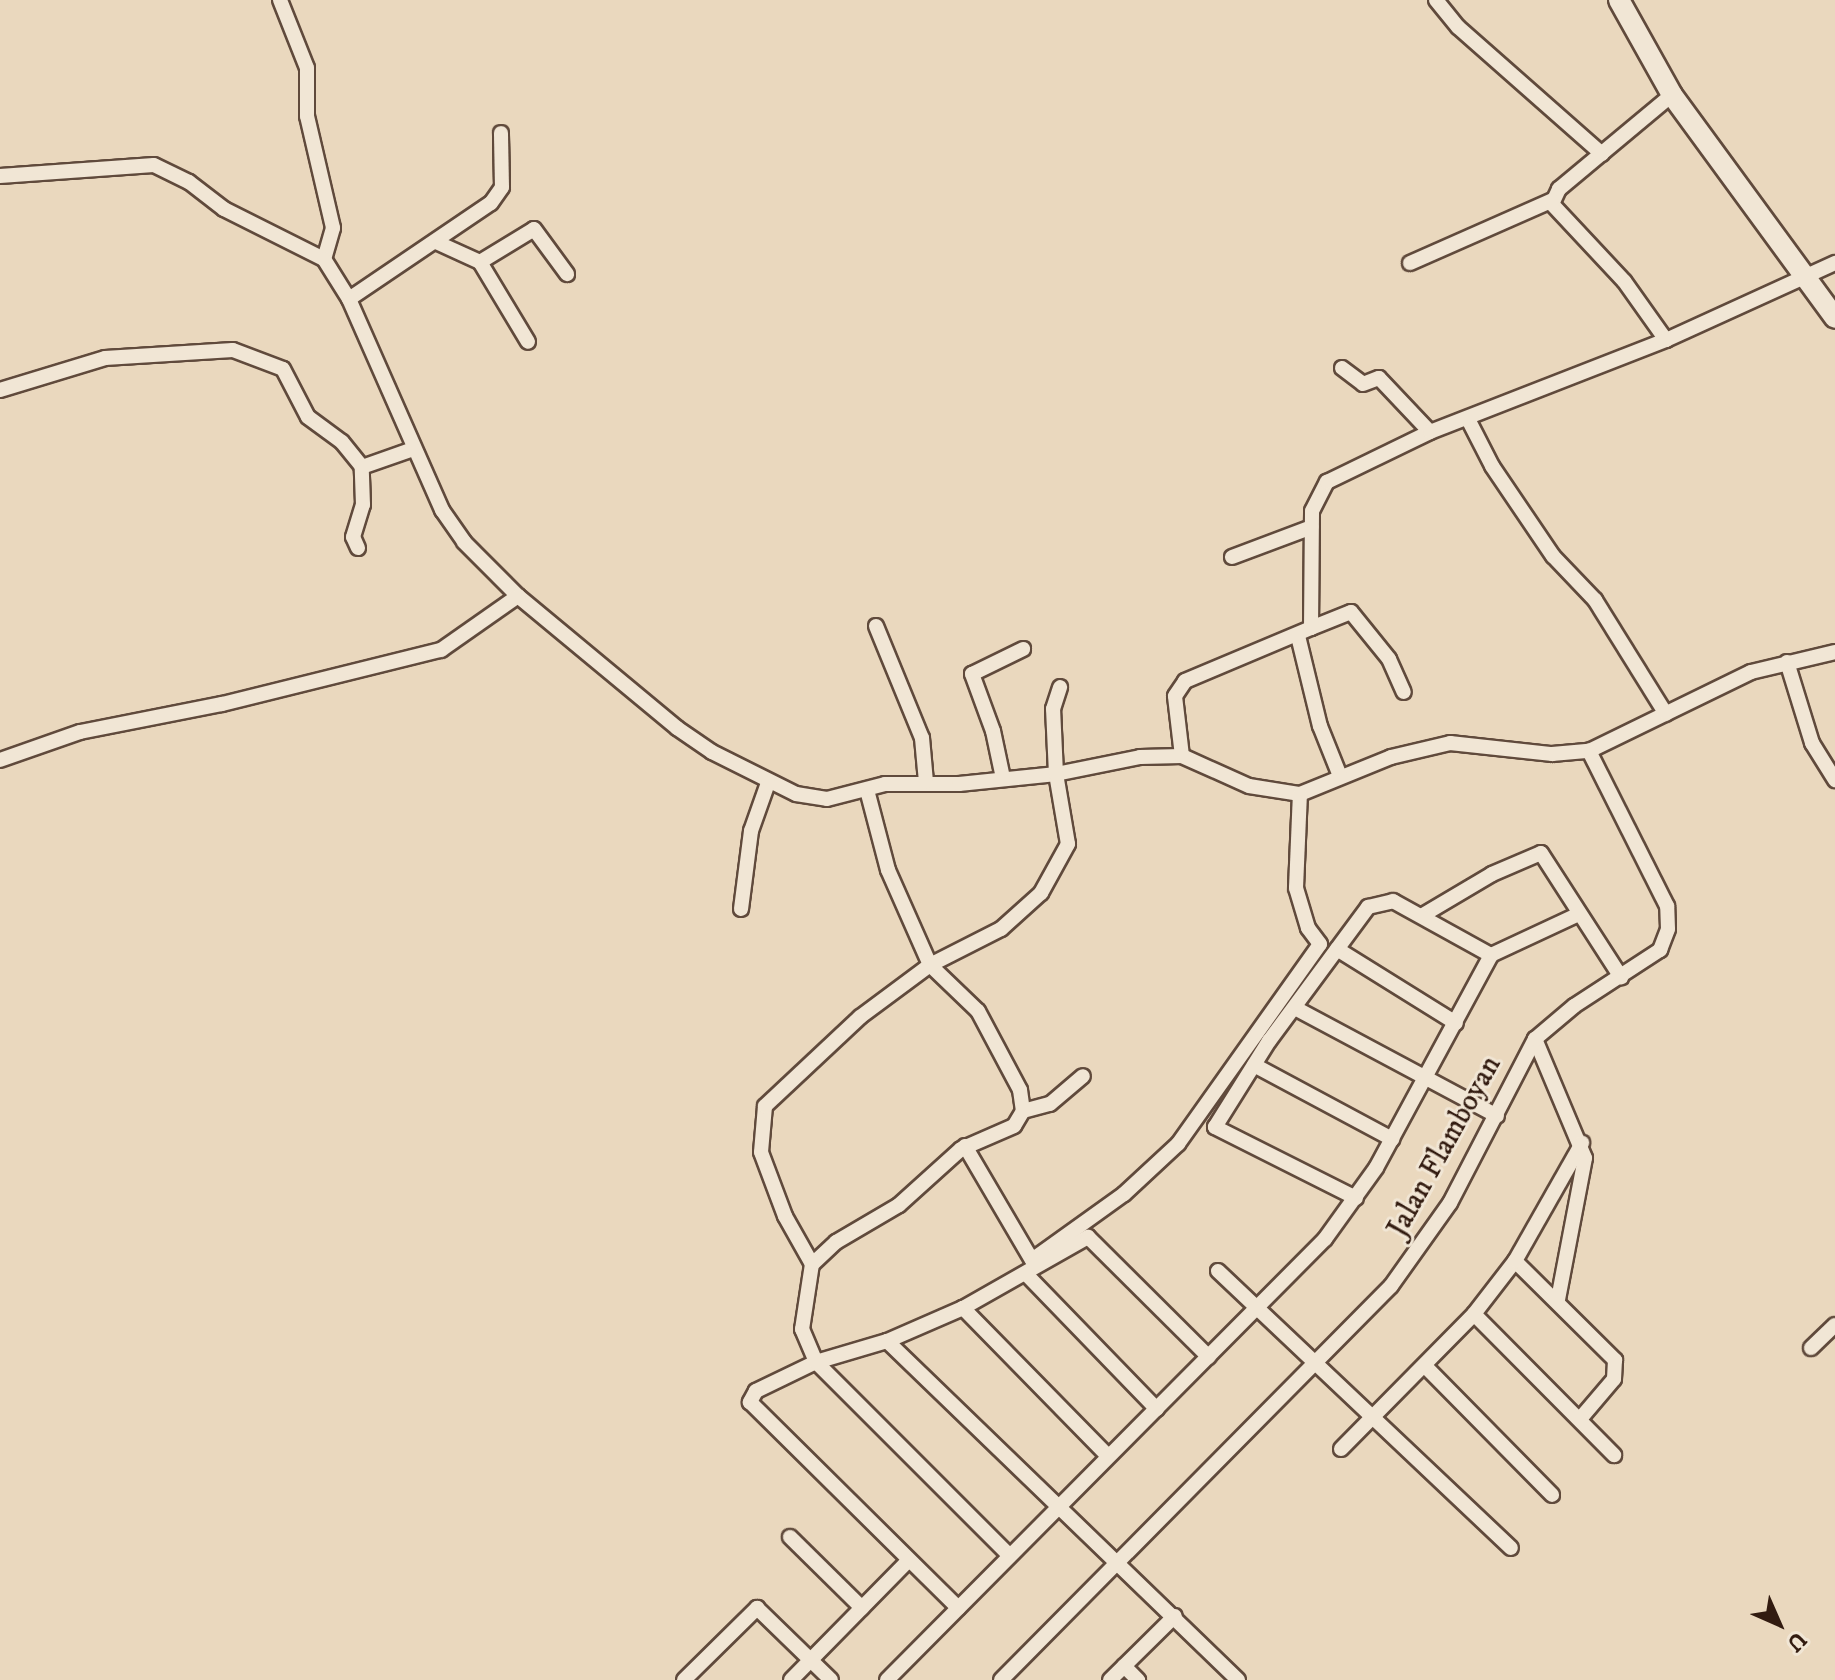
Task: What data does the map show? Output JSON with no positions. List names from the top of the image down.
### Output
{
  "streets": {
    "street": ["Jalan Flamboyan"]
  },
  "north": "bottom right"
}
